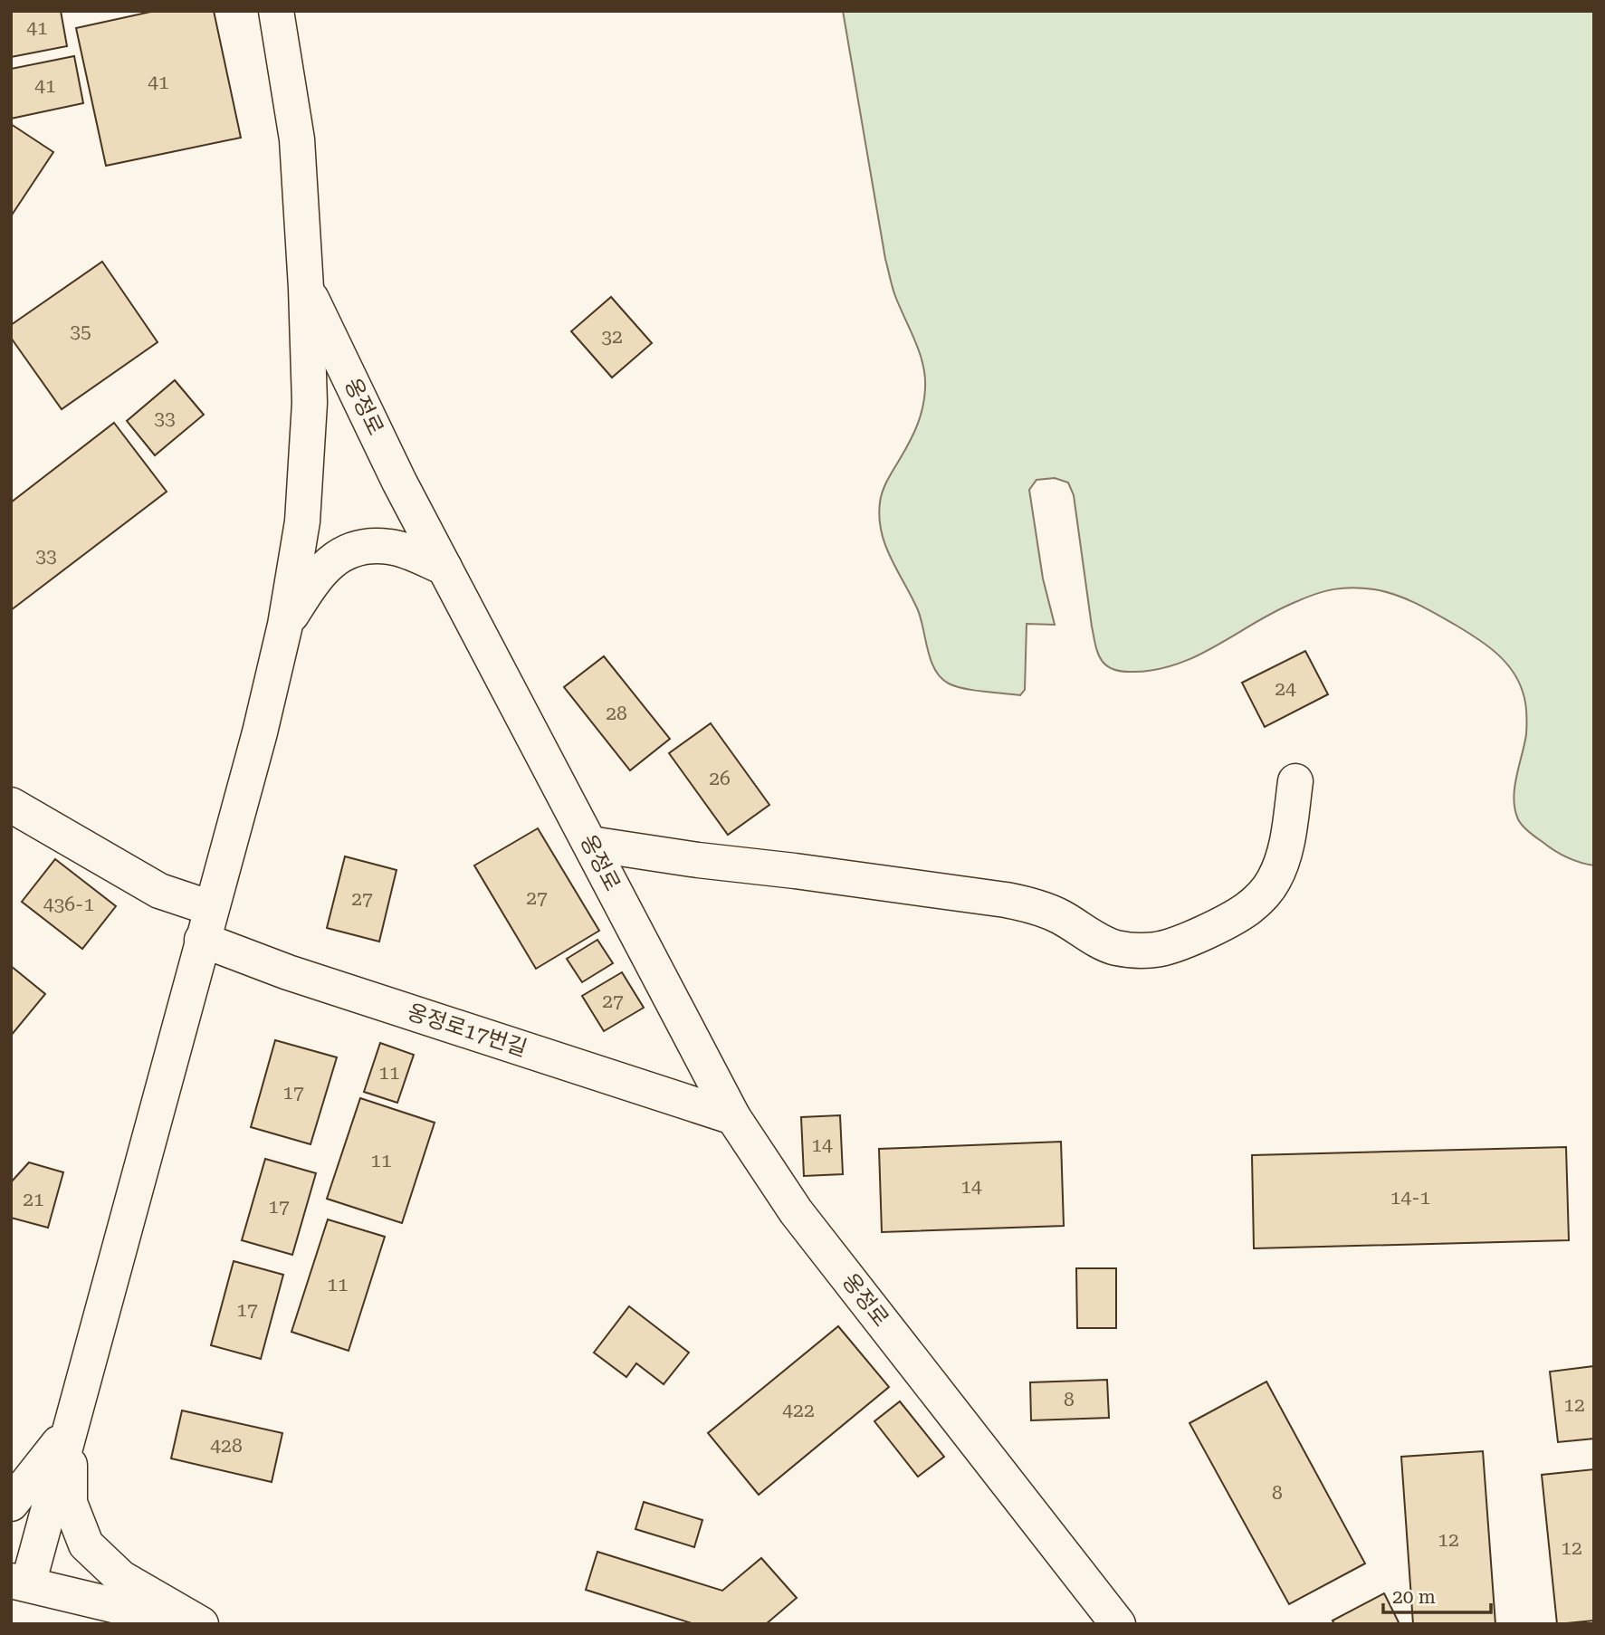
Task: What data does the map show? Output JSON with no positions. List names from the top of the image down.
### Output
{
  "streets": {
    "street": ["옹정로", "옹정로17번길"]
  },
  "crossings": [
    ["옹정로", "옹정로17번길"]
  ],
  "house_numbers": [
    "41",
    "41",
    "41",
    "35",
    "32",
    "33",
    "33",
    "24",
    "28",
    "26",
    "27",
    "27",
    "436-1",
    "27",
    "11",
    "17",
    "14",
    "11",
    "14",
    "14-1",
    "21",
    "17",
    "11",
    "17",
    "8",
    "12",
    "422",
    "428",
    "8",
    "12",
    "12"
  ],
  "scale_bar": "20 m"
}
